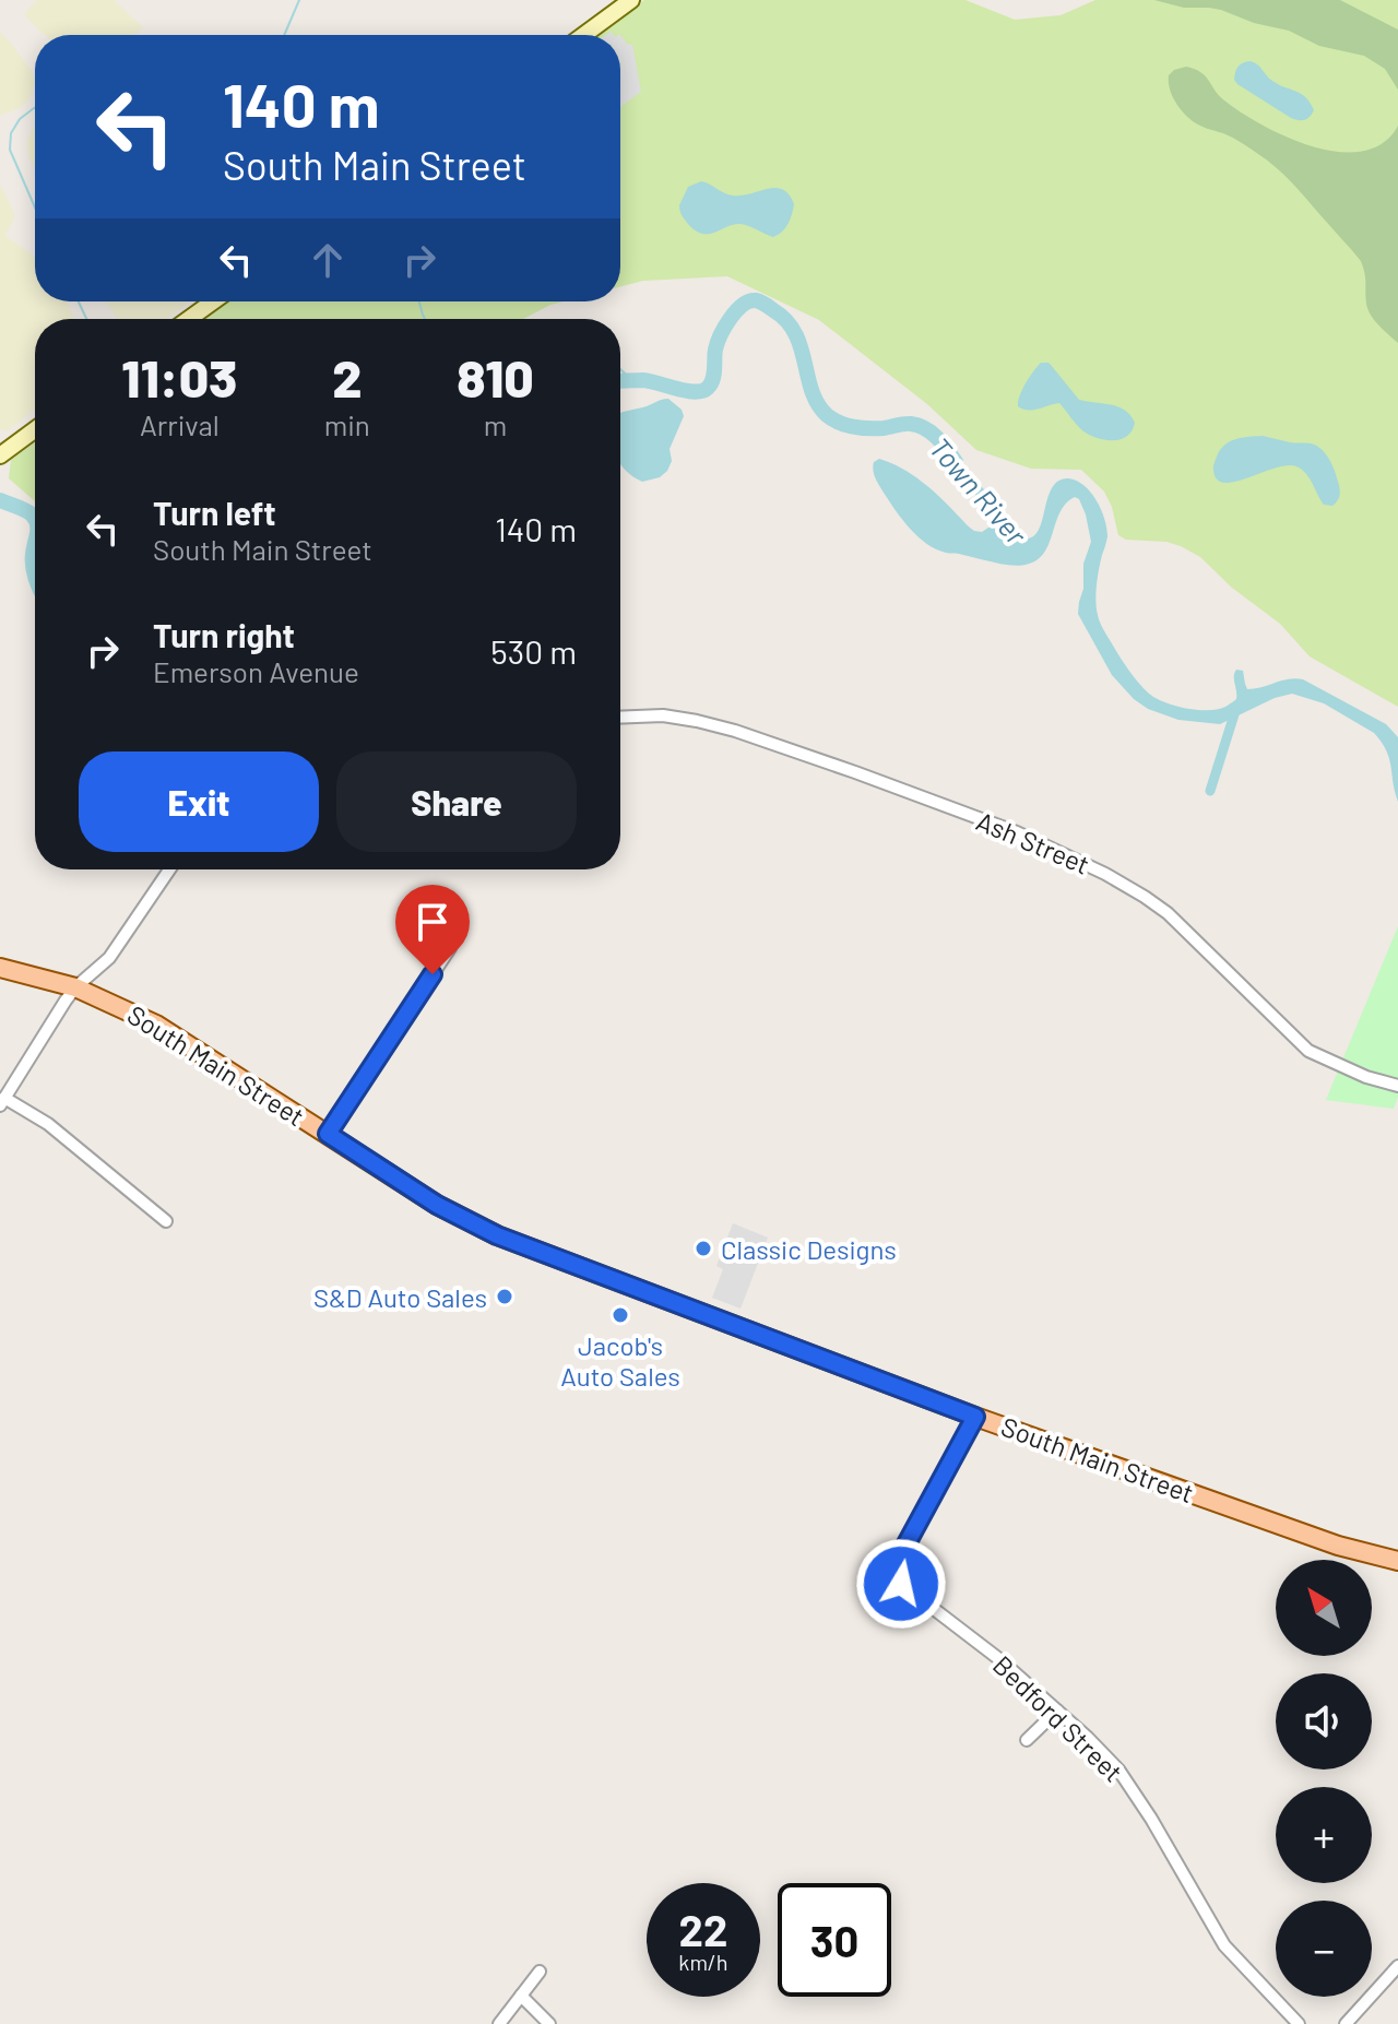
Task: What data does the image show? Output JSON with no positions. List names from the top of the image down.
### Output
{
  "streets": {
    "main road": ["South Main Street"],
    "street": ["Ash Street", "Bedford Street"]
  },
  "crossings": [
    ["South Main Street", "Bedford Street"]
  ],
  "water": ["Town River"],
  "places": ["Classic Designs", "S&D Auto Sales", "Jacob's Auto Sales"],
  "north": "top left",
  "page": {
    "turn": ["140 m", "South Main Street"],
    "eta": [
      "11:03",
      "Arrival",
      "2",
      "min",
      "810",
      "m"
    ],
    "list": [
      {
        "name": "Turn left",
        "note": "South Main Street",
        "value": "140 m"
      },
      {
        "name": "Turn right",
        "note": "Emerson Avenue",
        "value": "530 m"
      }
    ],
    "buttons": ["Exit", "Share"],
    "map_buttons": ["+", "−"],
    "speed": "22 km/h",
    "limit": "30"
  }
}
